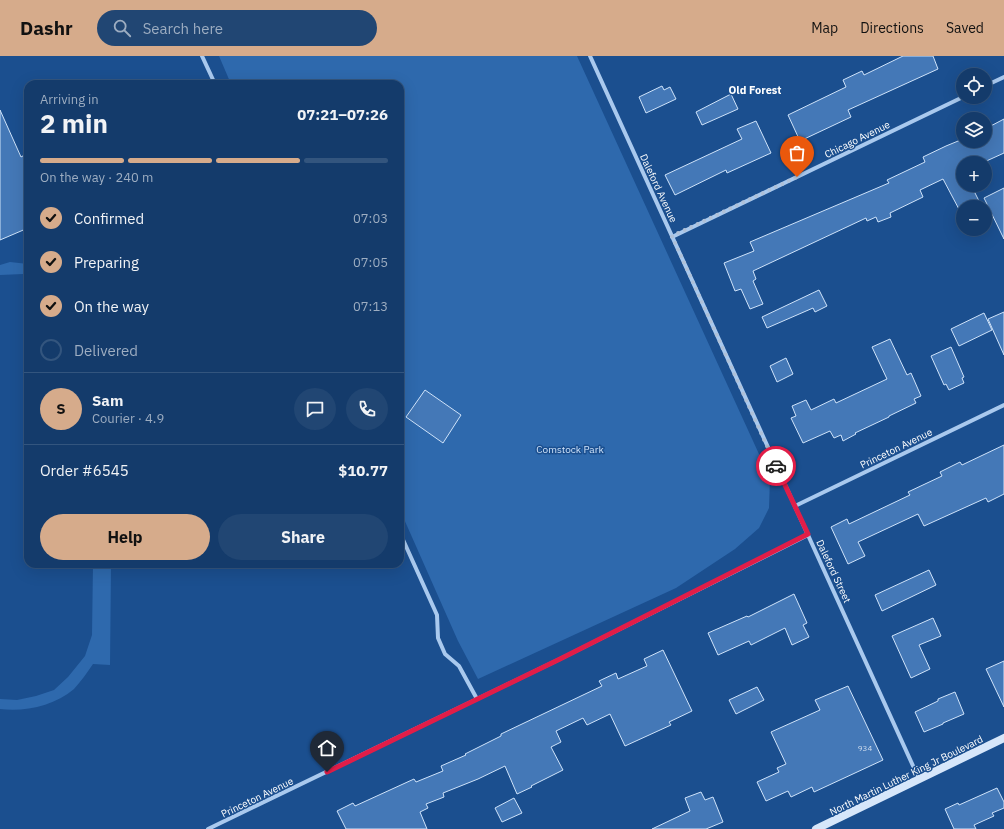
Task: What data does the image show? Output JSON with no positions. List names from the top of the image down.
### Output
{
  "streets": {
    "street": [
      "Chicago Avenue",
      "Daleford Avenue",
      "Princeton Avenue",
      "Daleford Street",
      "North Martin Luther King Jr Boulevard"
    ]
  },
  "crossings": [
    ["Chicago Avenue", "Daleford Avenue"],
    ["Daleford Avenue", "Daleford Street"],
    ["Princeton Avenue", "Daleford Street"],
    ["Daleford Street", "North Martin Luther King Jr Boulevard"]
  ],
  "districts": ["Old Forest"],
  "parks": ["Comstock Park"],
  "house_numbers": ["934"],
  "page": {
    "header": "Dashr",
    "search": "Search here",
    "nav": ["Map", "Directions", "Saved"],
    "map_buttons": ["+", "−"],
    "heading": ["2 min", "Arriving in", "07:21–07:26"],
    "panel": [
      "Sam",
      "Courier · 4.9",
      "Order #6545",
      "$10.77"
    ],
    "bar": "On the way · 240 m",
    "list": [
      ["Confirmed", "07:03"],
      ["Preparing", "07:05"],
      ["On the way", "07:13"],
      "Delivered"
    ],
    "round": "S",
    "buttons": ["Help", "Share"]
  }
}
